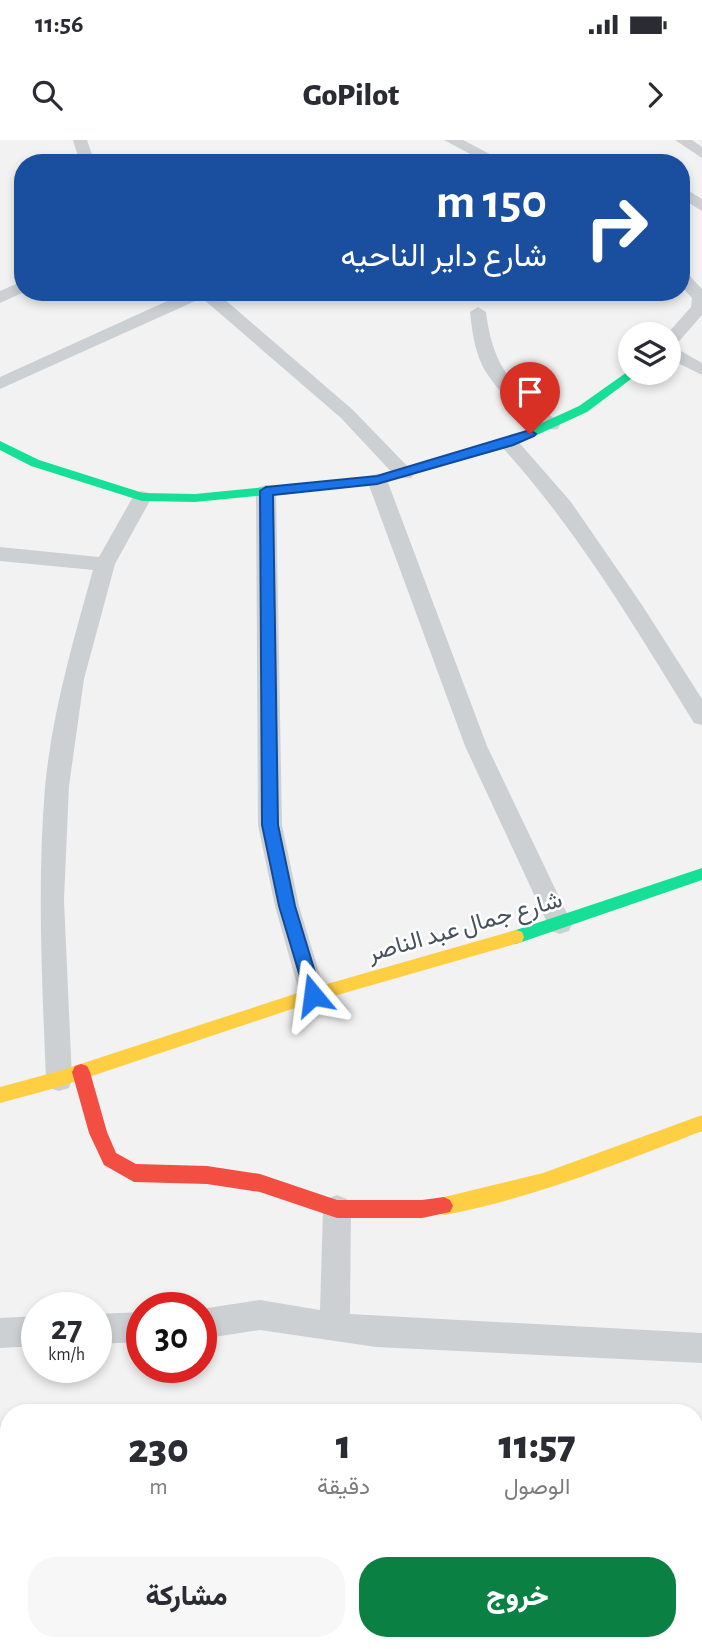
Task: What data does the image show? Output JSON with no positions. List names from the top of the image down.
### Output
{
  "streets": {
    "street": ["شارع جمال عبد الناصر"]
  },
  "page": {
    "status": "11:56",
    "header": "GoPilot",
    "turn": ["150 m", "شارع داير الناحيه"],
    "speed": "27 km/h",
    "limit": "30",
    "eta": [
      "11:57",
      "الوصول",
      "1",
      "دقيقة",
      "230",
      "m"
    ],
    "buttons": ["خروج", "مشاركة"]
  }
}
